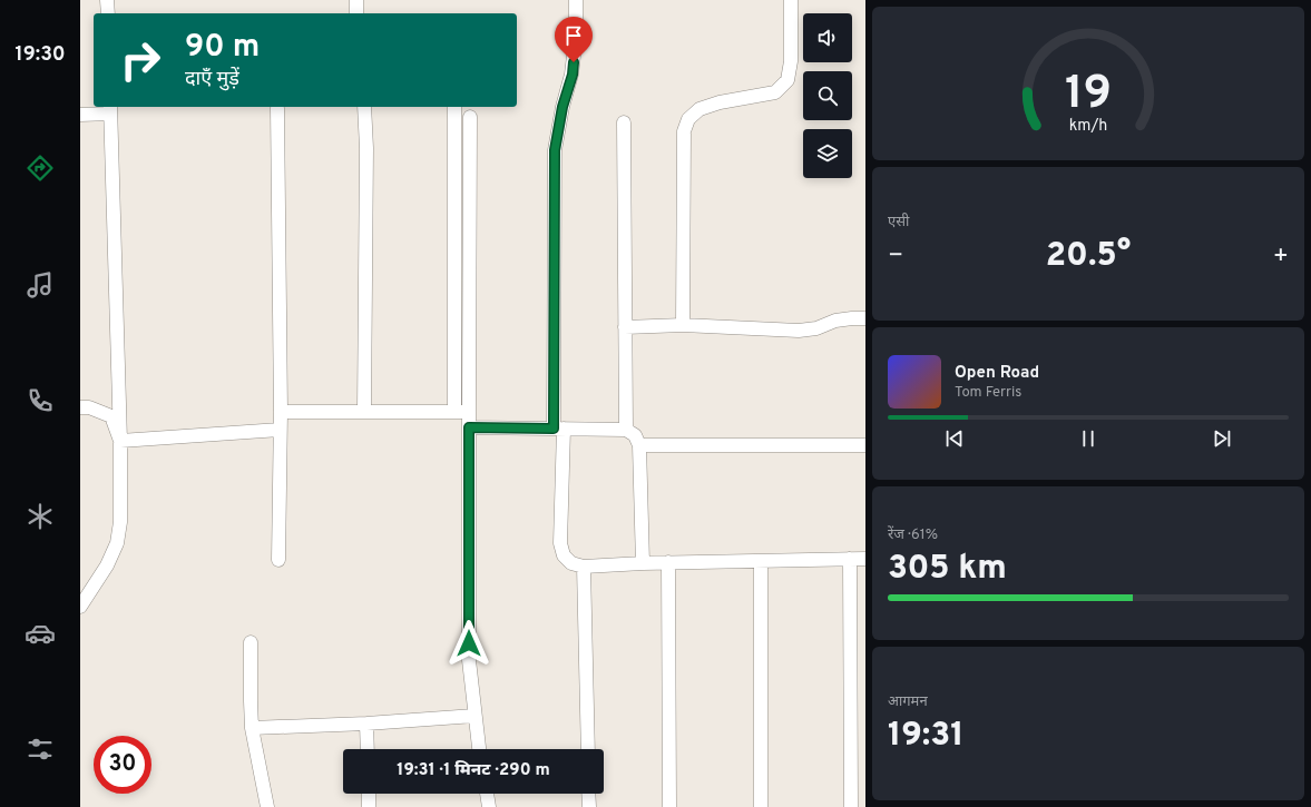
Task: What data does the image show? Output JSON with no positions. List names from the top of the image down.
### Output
{
  "page": {
    "tabs": "19:30",
    "turn": ["90 m", "दाएँ मुड़ें"],
    "tile": [
      "एसी",
      ["रेंज · 61%", "305 km"],
      ["आगमन", "19:31"]
    ],
    "heat": ["−", "20.5°", "+"],
    "song": ["Open Road", "Tom Ferris"],
    "limit": "30",
    "trip": "19:31 · 1 मिनट · 290 m",
    "gauge": ["19", "km/h"]
  }
}
